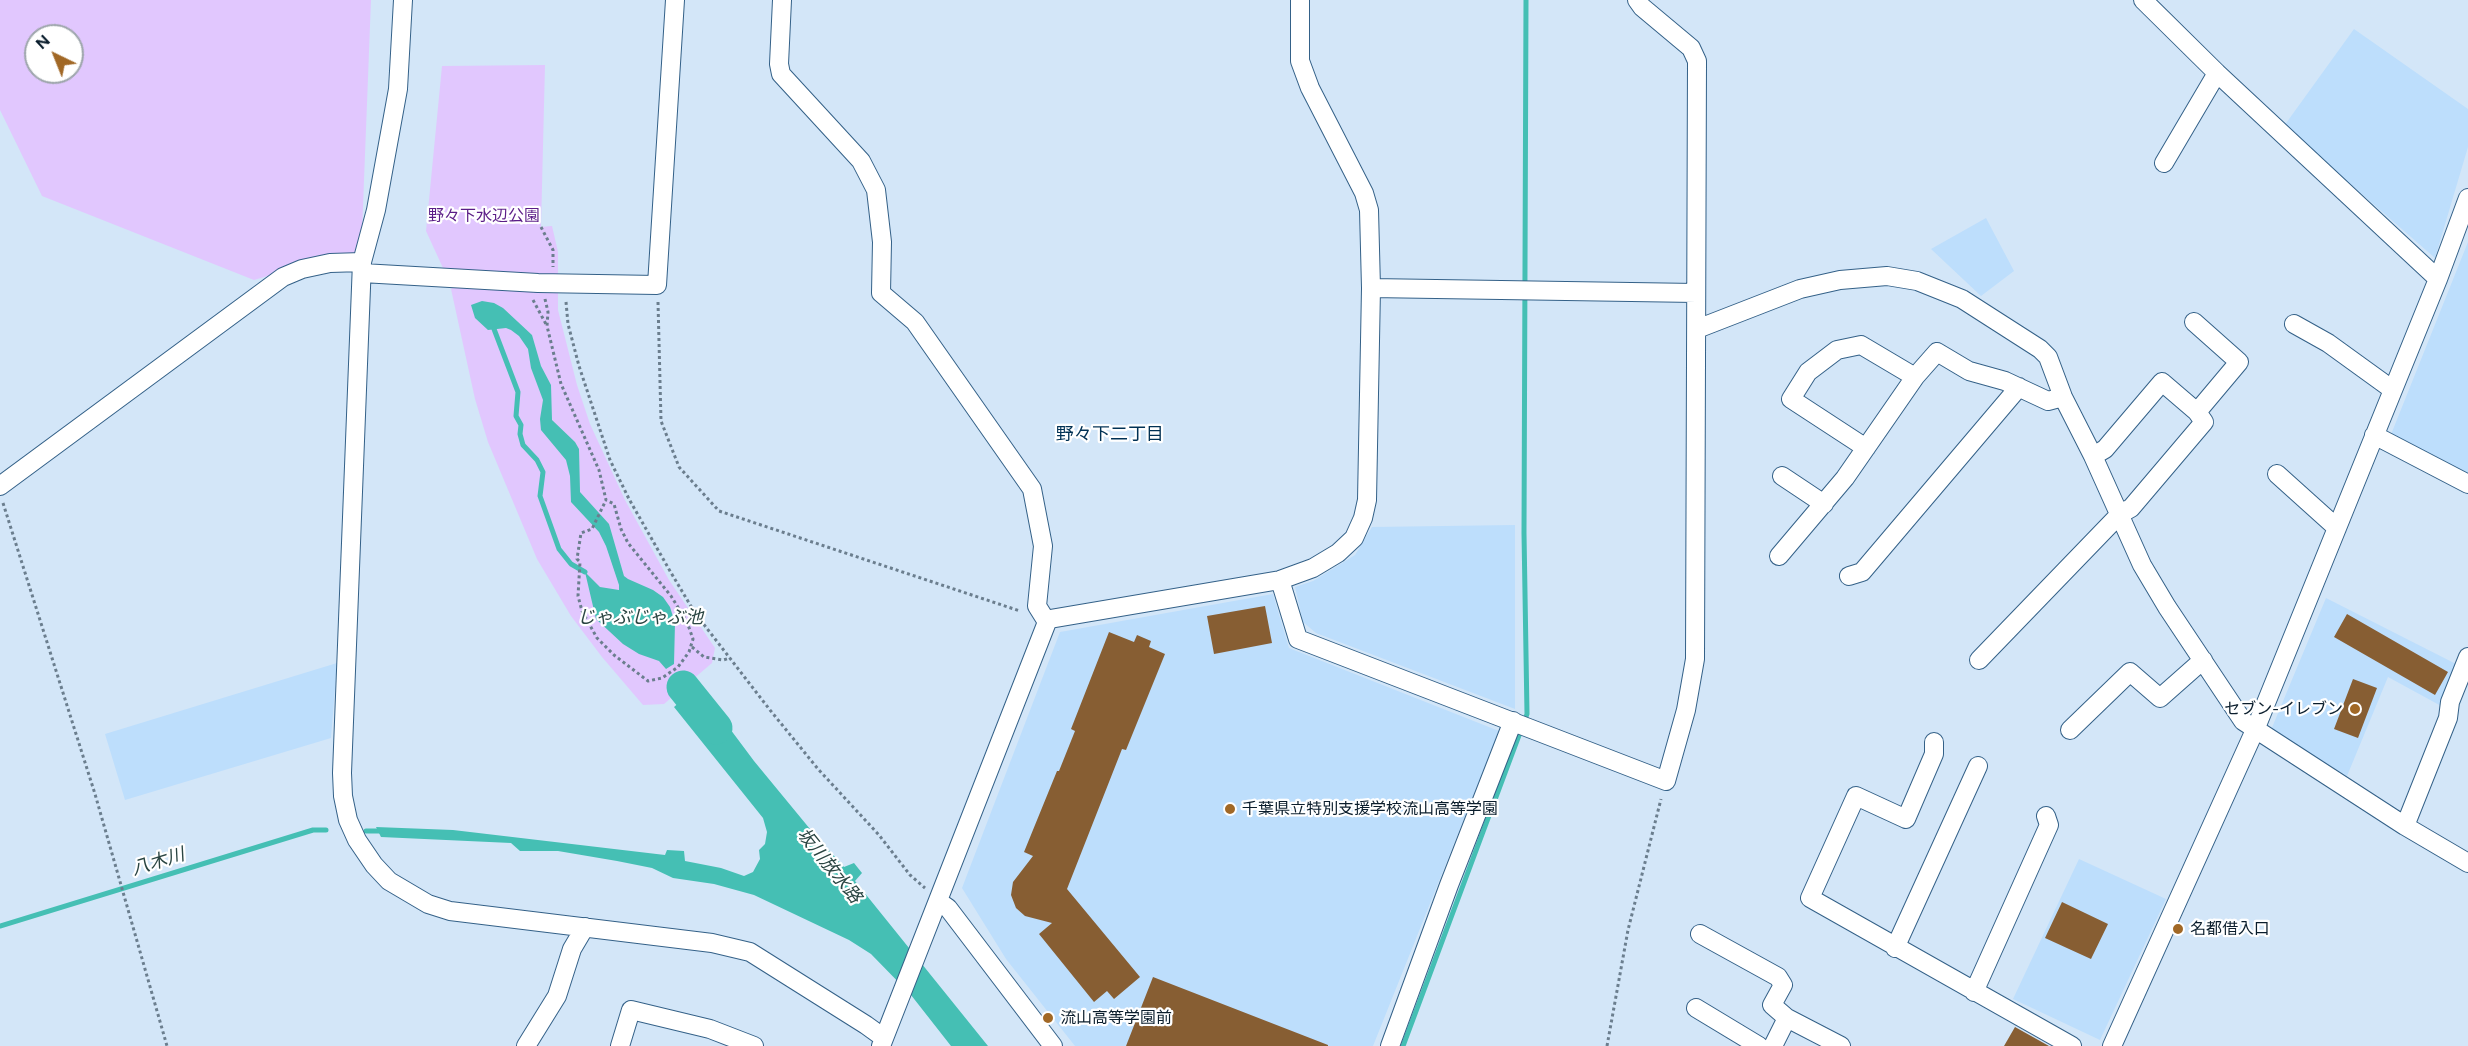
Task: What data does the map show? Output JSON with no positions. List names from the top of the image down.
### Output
{
  "districts": ["野々下二丁目"],
  "water": ["じゃぶじゃぶ池", "八木川", "坂川放水路"],
  "parks": ["野々下水辺公園"],
  "places": [
    "セブン-イレブン",
    "千葉県立特別支援学校流山高等学園",
    "名都借入口",
    "流山高等学園前"
  ],
  "north": "top left"
}
